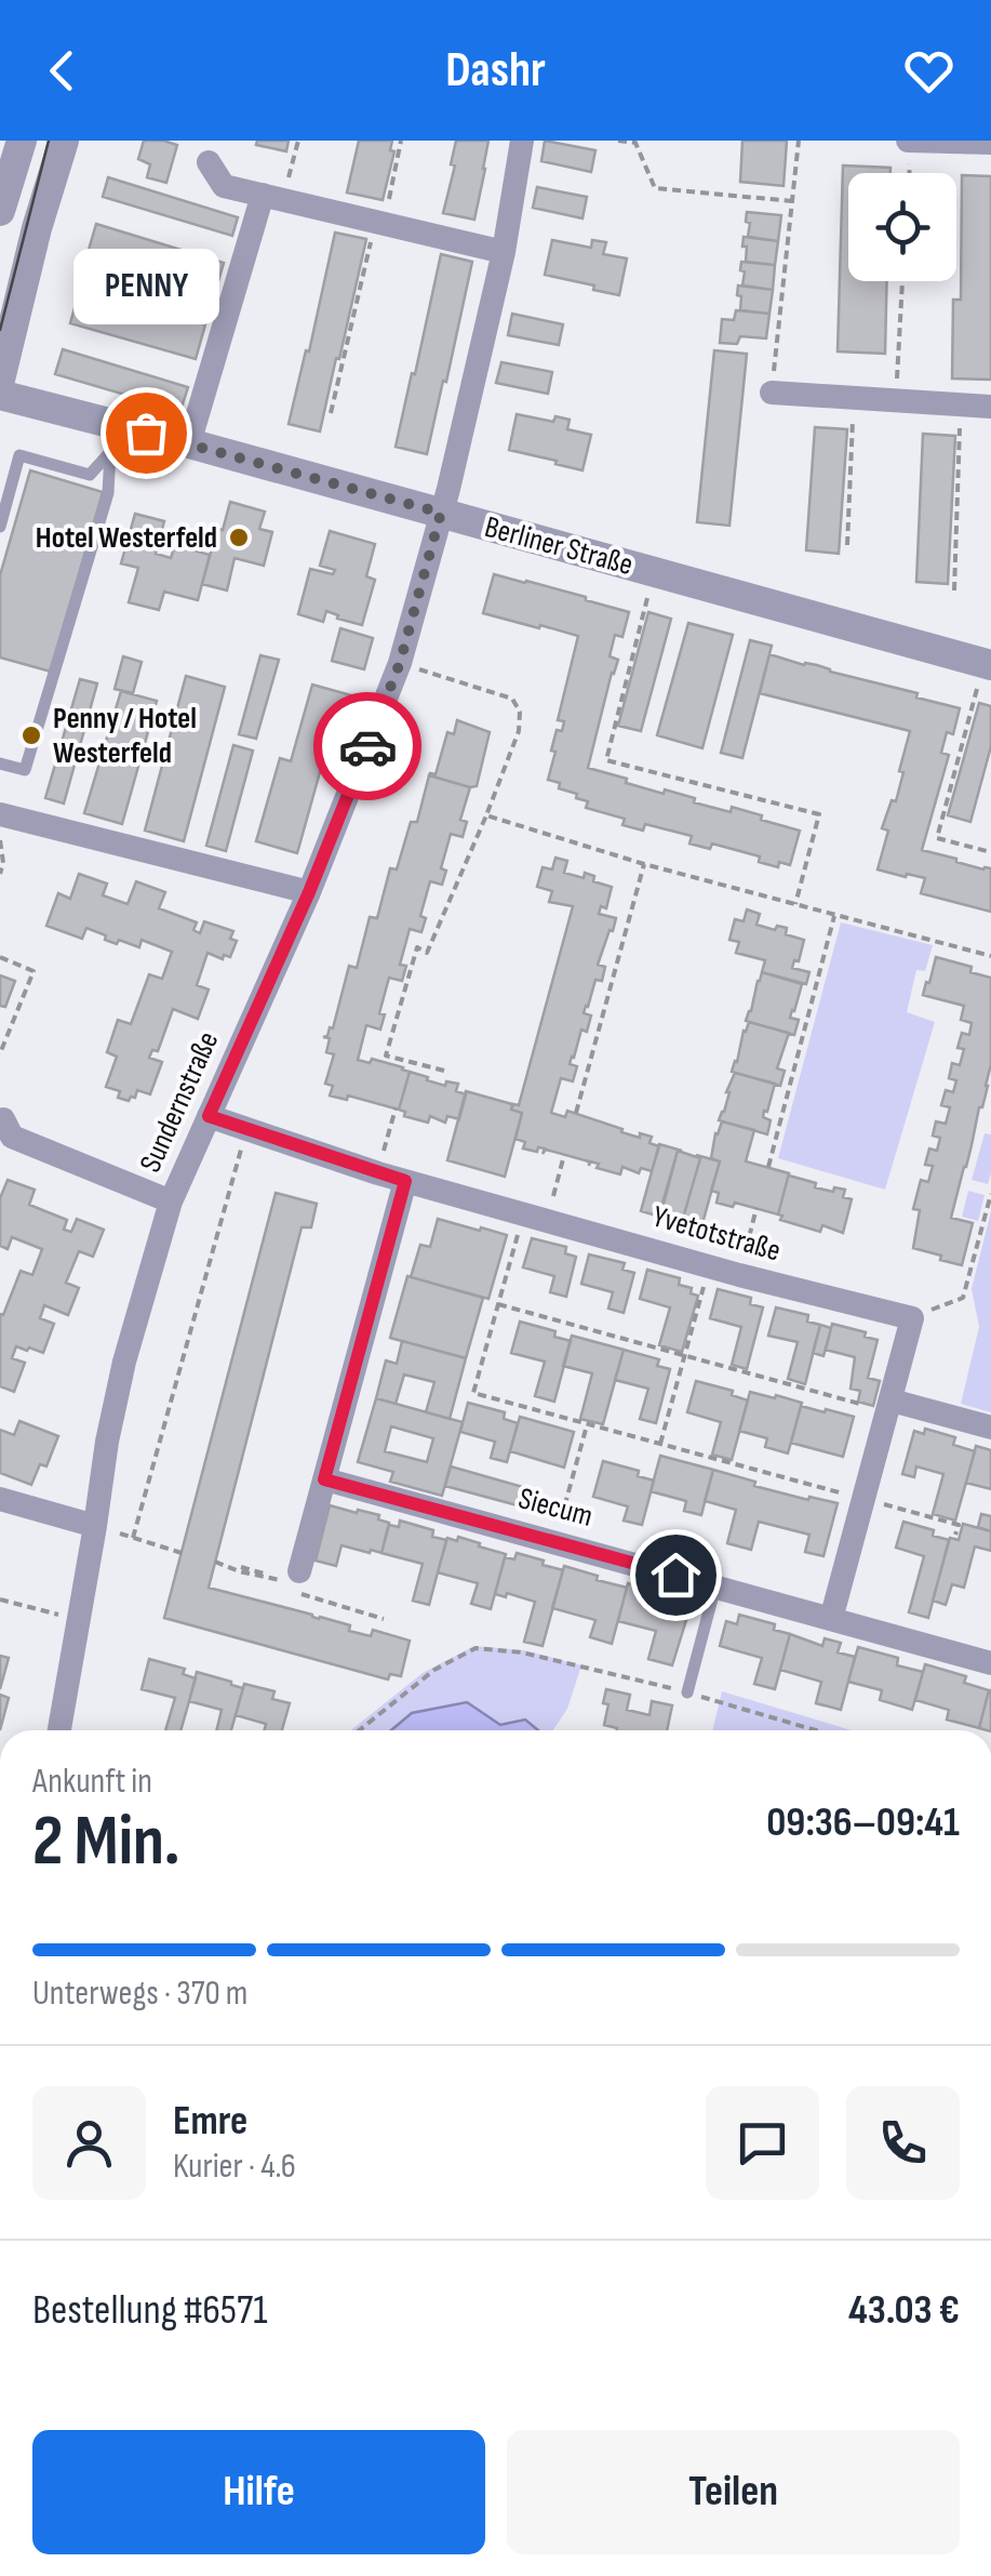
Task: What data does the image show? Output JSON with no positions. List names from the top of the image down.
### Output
{
  "streets": {
    "street": [
      "Berliner Straße",
      "Sundernstraße",
      "Yvetotstraße",
      "Siecum"
    ]
  },
  "crossings": [
    ["Berliner Straße", "Sundernstraße"],
    ["Sundernstraße", "Yvetotstraße"]
  ],
  "places": ["PENNY", "Hotel Westerfeld", "Penny / Hotel Westerfeld"],
  "page": {
    "header": "Dashr",
    "bubble": "PENNY",
    "heading": ["2 Min.", "Ankunft in", "09:36–09:41"],
    "panel": [
      "Emre",
      "Kurier · 4.6",
      "Bestellung #6571",
      "43.03 €"
    ],
    "bar": "Unterwegs · 370 m",
    "buttons": ["Hilfe", "Teilen"]
  }
}
